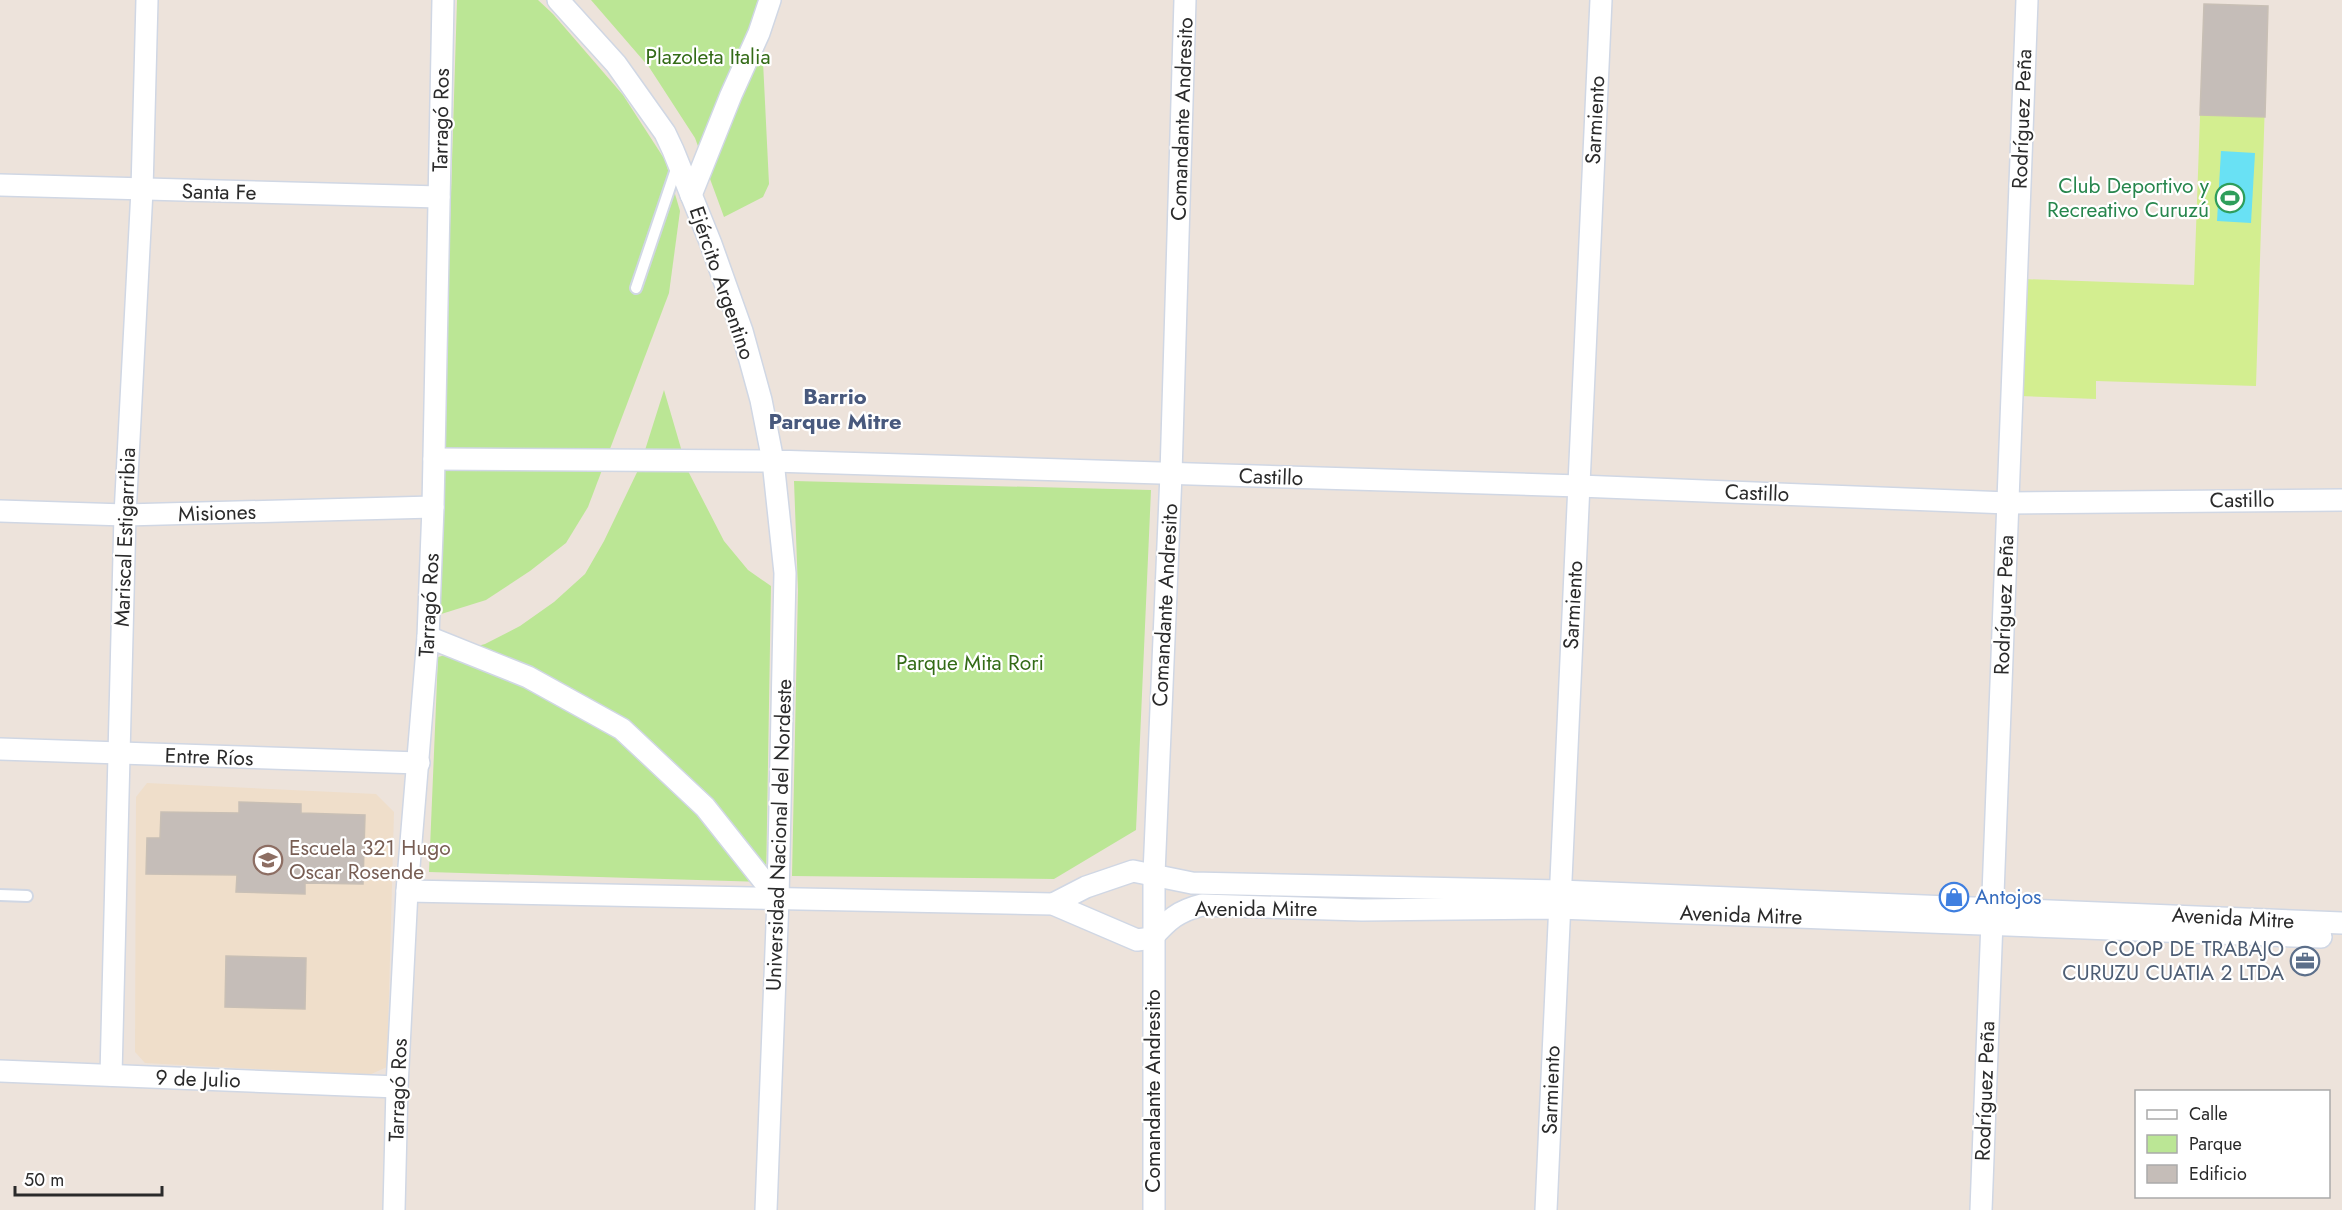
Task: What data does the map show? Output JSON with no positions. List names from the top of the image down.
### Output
{
  "streets": {
    "street": [
      "Comandante Andresito",
      "Rodríguez Peña",
      "Tarragó Ros",
      "Sarmiento",
      "Santa Fe",
      "Ejército Argentino",
      "Castillo",
      "Misiones",
      "Mariscal Estigarribia",
      "Entre Ríos",
      "Universidad Nacional del Nordeste",
      "Avenida Mitre",
      "9 de Julio"
    ]
  },
  "crossings": [
    ["Comandante Andresito", "Castillo"],
    ["Comandante Andresito", "Avenida Mitre"],
    ["Rodríguez Peña", "Castillo"],
    ["Rodríguez Peña", "Avenida Mitre"],
    ["Tarragó Ros", "Santa Fe"],
    ["Tarragó Ros", "Misiones"],
    ["Tarragó Ros", "Entre Ríos"],
    ["Tarragó Ros", "9 de Julio"],
    ["Sarmiento", "Castillo"],
    ["Sarmiento", "Avenida Mitre"],
    ["Santa Fe", "Mariscal Estigarribia"],
    ["Ejército Argentino", "Universidad Nacional del Nordeste"],
    ["Misiones", "Mariscal Estigarribia"],
    ["Mariscal Estigarribia", "Entre Ríos"],
    ["Mariscal Estigarribia", "9 de Julio"]
  ],
  "districts": ["Barrio Parque Mitre"],
  "parks": ["Plazoleta Italia", "Parque Mita Rori"],
  "places": {
    "sports": ["Club Deportivo y Recreativo Curuzú"],
    "school or university": ["Escuela 321 Hugo Oscar Rosende"],
    "shop": ["Antojos"],
    "office": ["COOP DE TRABAJO CURUZU CUATIA 2 LTDA"]
  },
  "legend": ["Calle", "Parque", "Edificio"],
  "scale_bar": "50 m"
}
